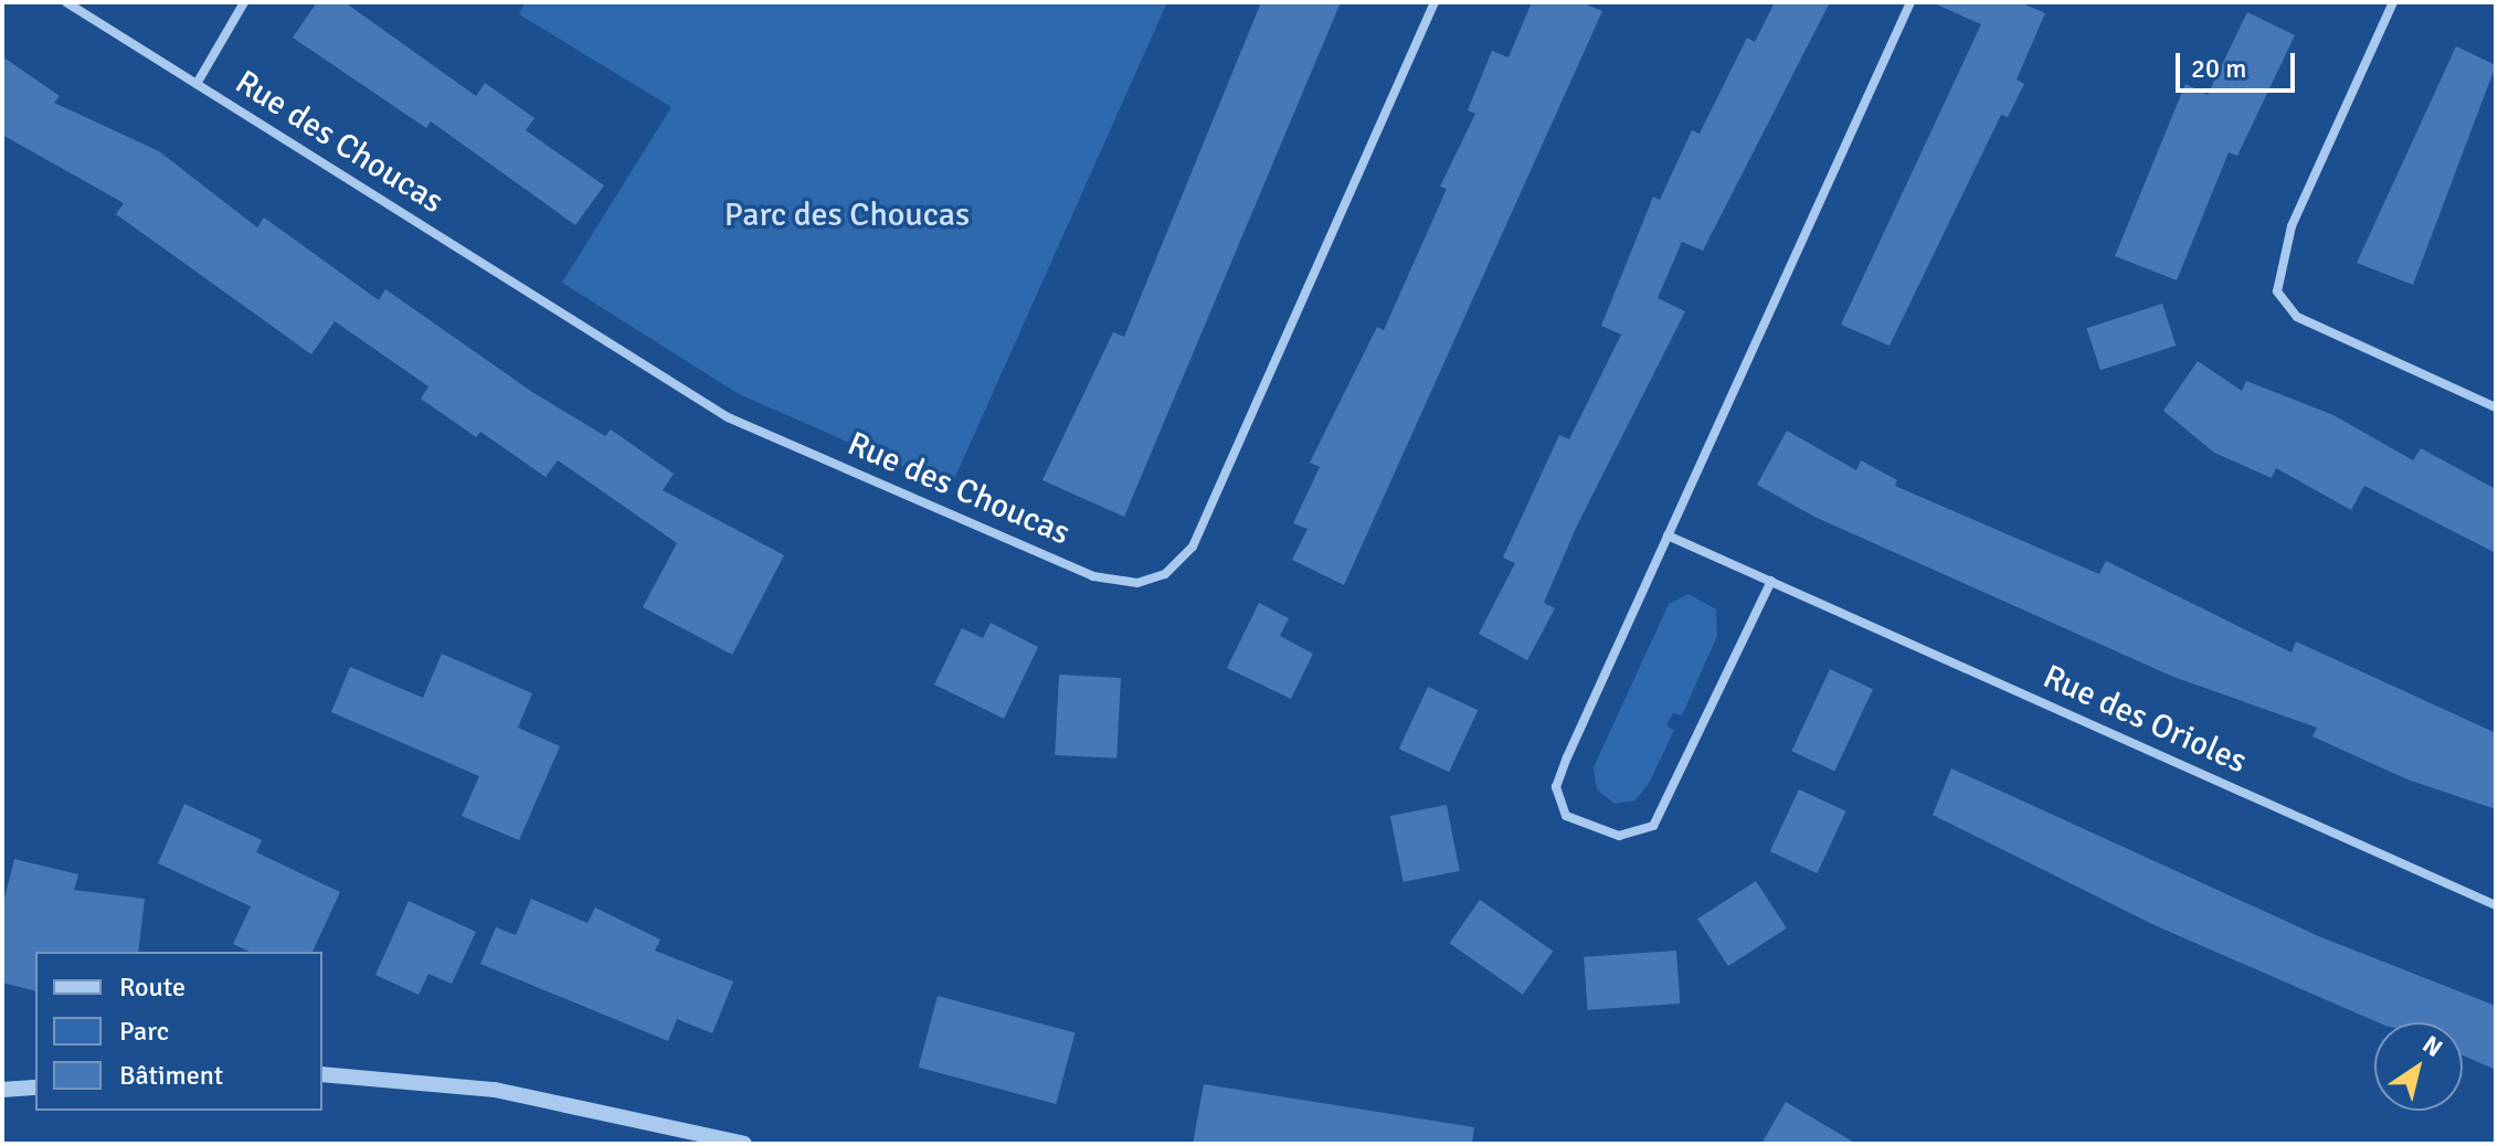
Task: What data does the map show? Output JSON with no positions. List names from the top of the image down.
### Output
{
  "streets": {
    "street": ["Rue des Choucas", "Rue des Orioles"]
  },
  "parks": ["Parc des Choucas"],
  "legend": ["Route", "Parc", "Bâtiment"],
  "scale_bar": "20 m",
  "north": "top right"
}
